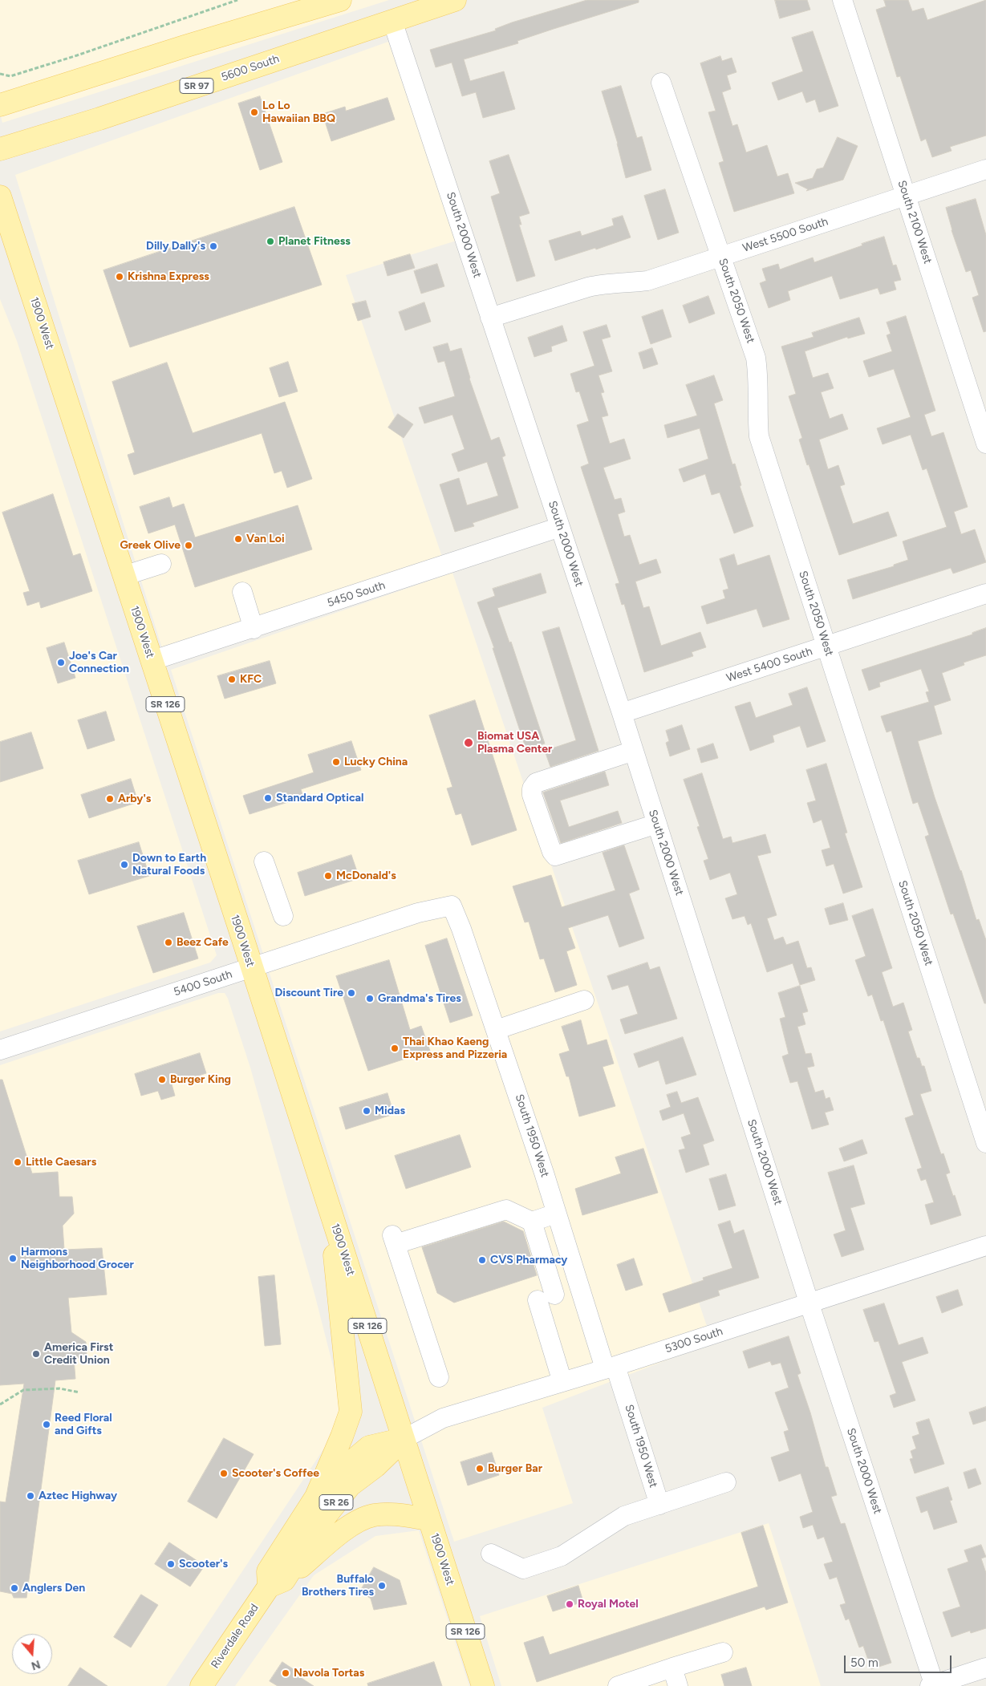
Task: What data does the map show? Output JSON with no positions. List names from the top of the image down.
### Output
{
  "streets": {
    "main road": [
      "5600 South",
      "SR 97",
      "1900 West",
      "SR 126",
      "SR 26",
      "Riverdale Road"
    ],
    "street": [
      "South 2100 West",
      "South 2000 West",
      "West 5500 South",
      "South 2050 West",
      "5450 South",
      "West 5400 South",
      "5400 South",
      "South 1950 West",
      "5300 South"
    ]
  },
  "crossings": [
    ["5600 South", "South 2000 West"],
    ["South 2100 West", "West 5500 South"],
    ["South 2000 West", "West 5500 South"],
    ["South 2000 West", "5450 South"],
    ["South 2000 West", "West 5400 South"],
    ["South 2000 West", "5300 South"],
    ["West 5500 South", "South 2050 West"],
    ["South 2050 West", "West 5400 South"],
    ["1900 West", "5450 South"],
    ["1900 West", "5400 South"],
    ["1900 West", "5300 South"],
    ["1900 West", "Riverdale Road"],
    ["5400 South", "South 1950 West"],
    ["South 1950 West", "5300 South"],
    ["5300 South", "Riverdale Road"]
  ],
  "places": [
    "Lo Lo Hawaiian BBQ",
    "Planet Fitness",
    "Dilly Dally's",
    "Krishna Express",
    "Van Loi",
    "Greek Olive",
    "Joe's Car Connection",
    "KFC",
    "Biomat USA Plasma Center",
    "Lucky China",
    "Standard Optical",
    "Arby's",
    "Down to Earth Natural Foods",
    "McDonald's",
    "Beez Cafe",
    "Discount Tire",
    "Grandma's Tires",
    "Thai Khao Kaeng Express and Pizzeria",
    "Burger King",
    "Midas",
    "Little Caesars",
    "Harmons Neighborhood Grocer",
    "CVS Pharmacy",
    "America First Credit Union",
    "Reed Floral and Gifts",
    "Burger Bar",
    "Scooter's Coffee",
    "Aztec Highway",
    "Scooter's",
    "Buffalo Brothers Tires",
    "Anglers Den",
    "Royal Motel",
    "Navola Tortas"
  ],
  "scale_bar": "50 m",
  "north": "bottom"
}
